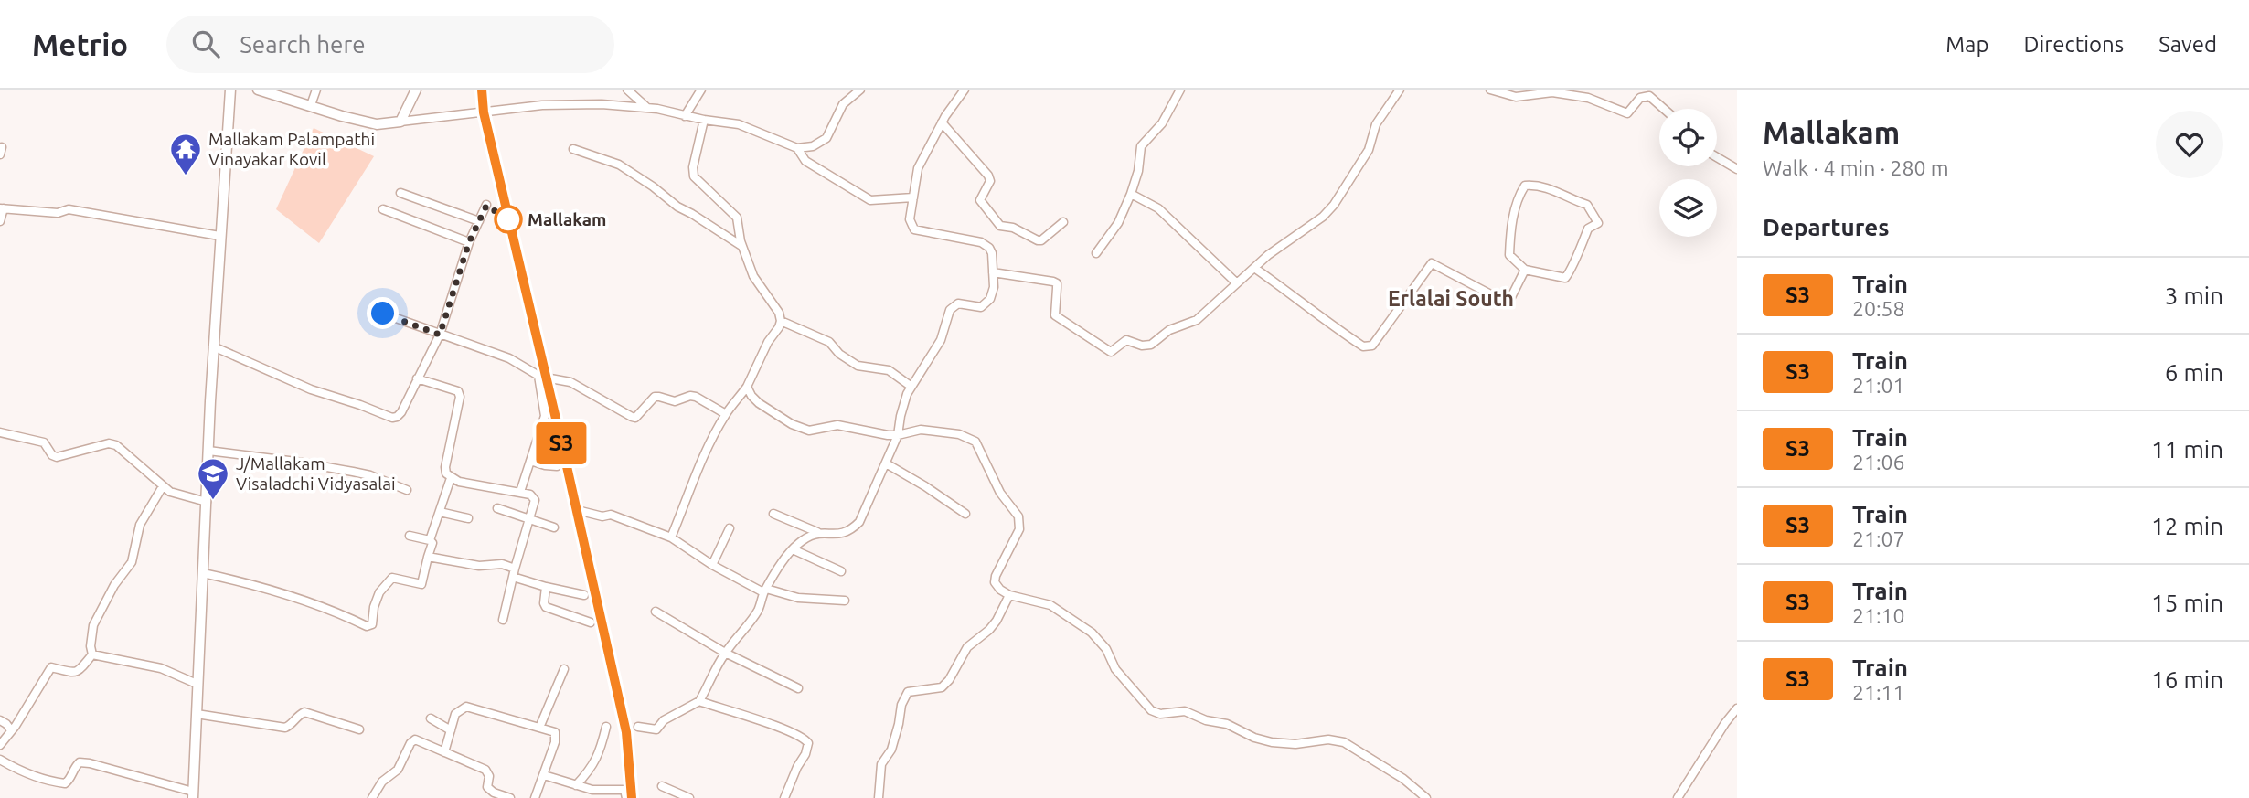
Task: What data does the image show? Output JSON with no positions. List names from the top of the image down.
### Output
{
  "districts": ["Erlalai South"],
  "places": {
    "temple": ["Mallakam Palampathi Vinayakar Kovil"],
    "other": ["Mallakam"],
    "school or university": ["J/Mallakam Visaladchi Vidyasalai"]
  },
  "page": {
    "header": "Metrio",
    "search": "Search here",
    "nav": ["Map", "Directions", "Saved"],
    "on_map": "S3",
    "heading": [
      ["Mallakam", "Walk · 4 min · 280 m"],
      "Departures"
    ],
    "list": [
      {
        "mark": "S3",
        "name": "Train",
        "note": "20:58",
        "value": "3 min"
      },
      {
        "mark": "S3",
        "name": "Train",
        "note": "21:01",
        "value": "6 min"
      },
      {
        "mark": "S3",
        "name": "Train",
        "note": "21:06",
        "value": "11 min"
      },
      {
        "mark": "S3",
        "name": "Train",
        "note": "21:07",
        "value": "12 min"
      },
      {
        "mark": "S3",
        "name": "Train",
        "note": "21:10",
        "value": "15 min"
      },
      {
        "mark": "S3",
        "name": "Train",
        "note": "21:11",
        "value": "16 min"
      }
    ]
  }
}
